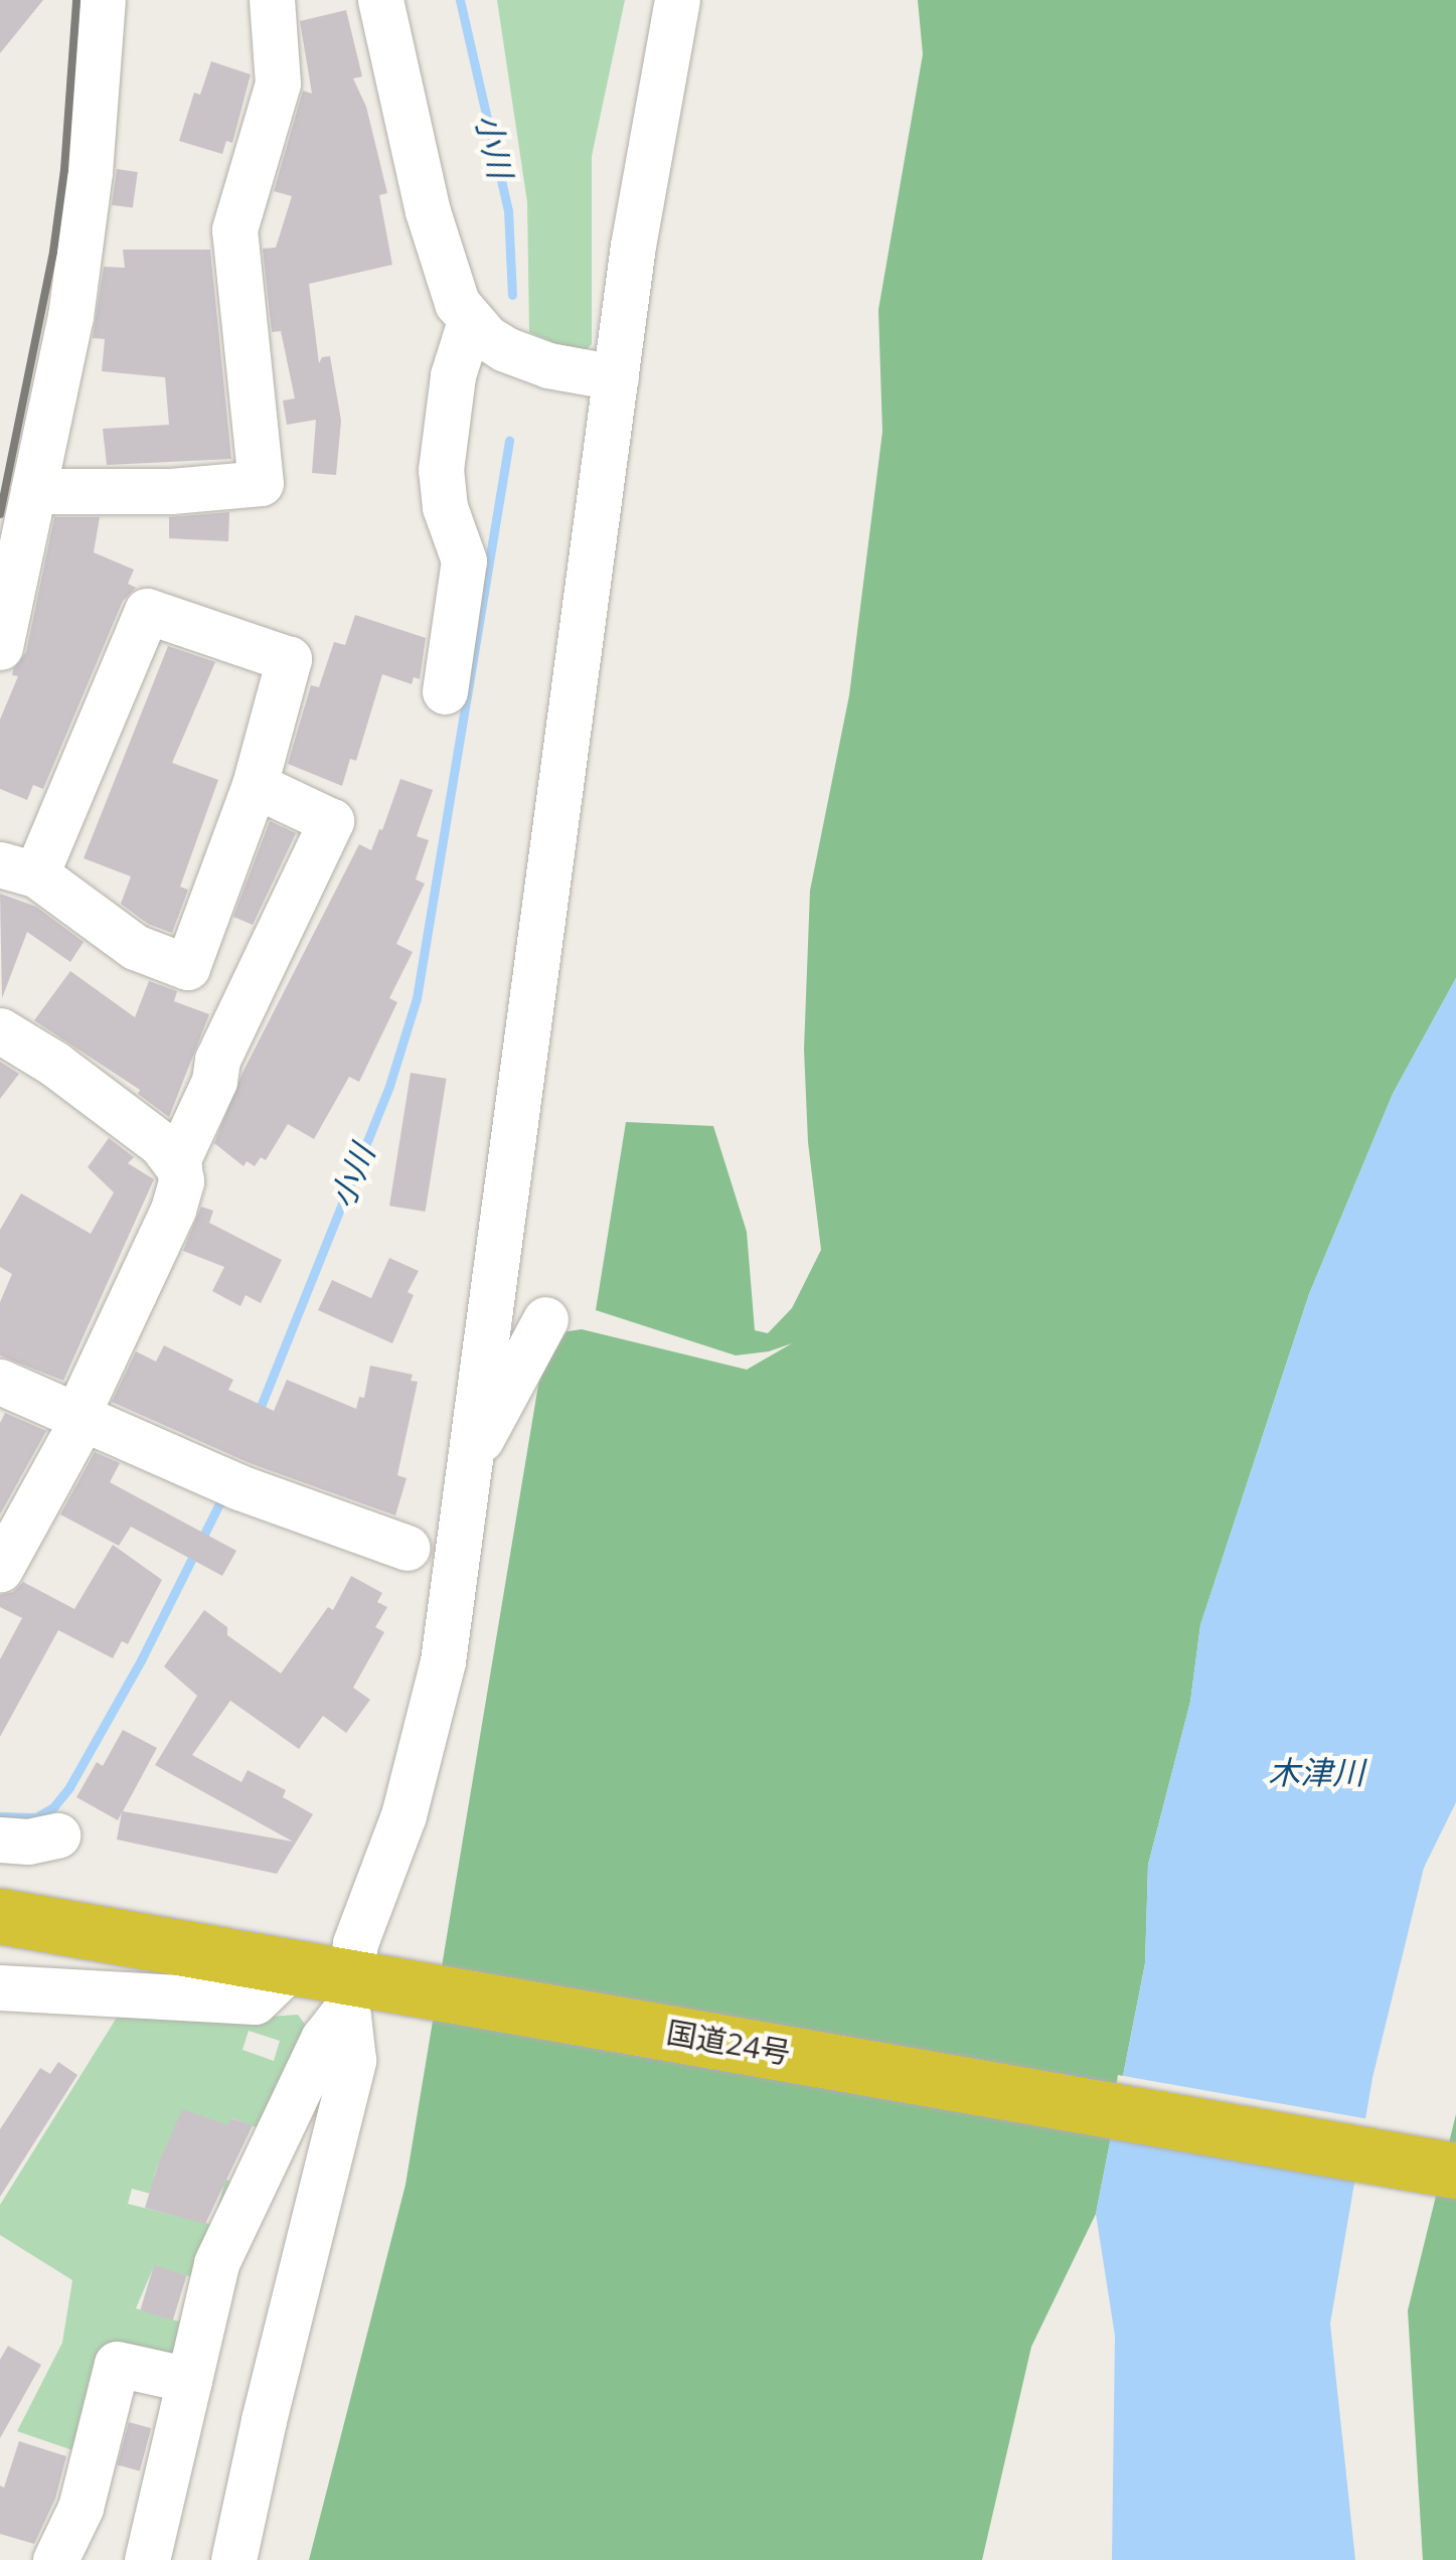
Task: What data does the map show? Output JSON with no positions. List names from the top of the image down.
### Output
{
  "streets": {
    "highway": ["国道24号"]
  },
  "water": ["小川", "木津川"]
}
